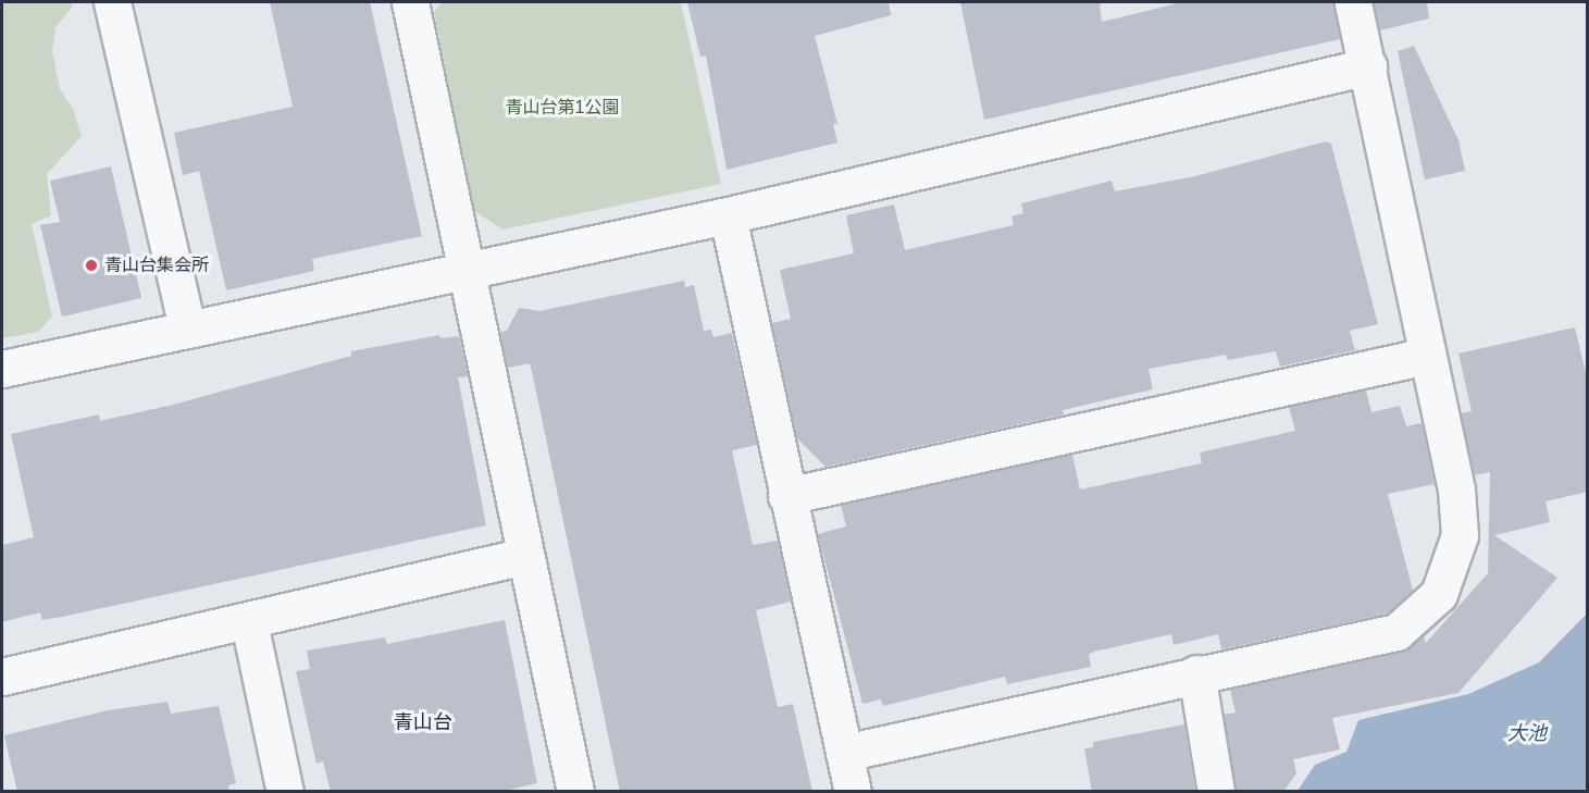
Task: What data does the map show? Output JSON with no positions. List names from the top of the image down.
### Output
{
  "districts": ["青山台"],
  "water": ["大池"],
  "parks": ["青山台第1公園"],
  "places": ["青山台集会所"]
}
